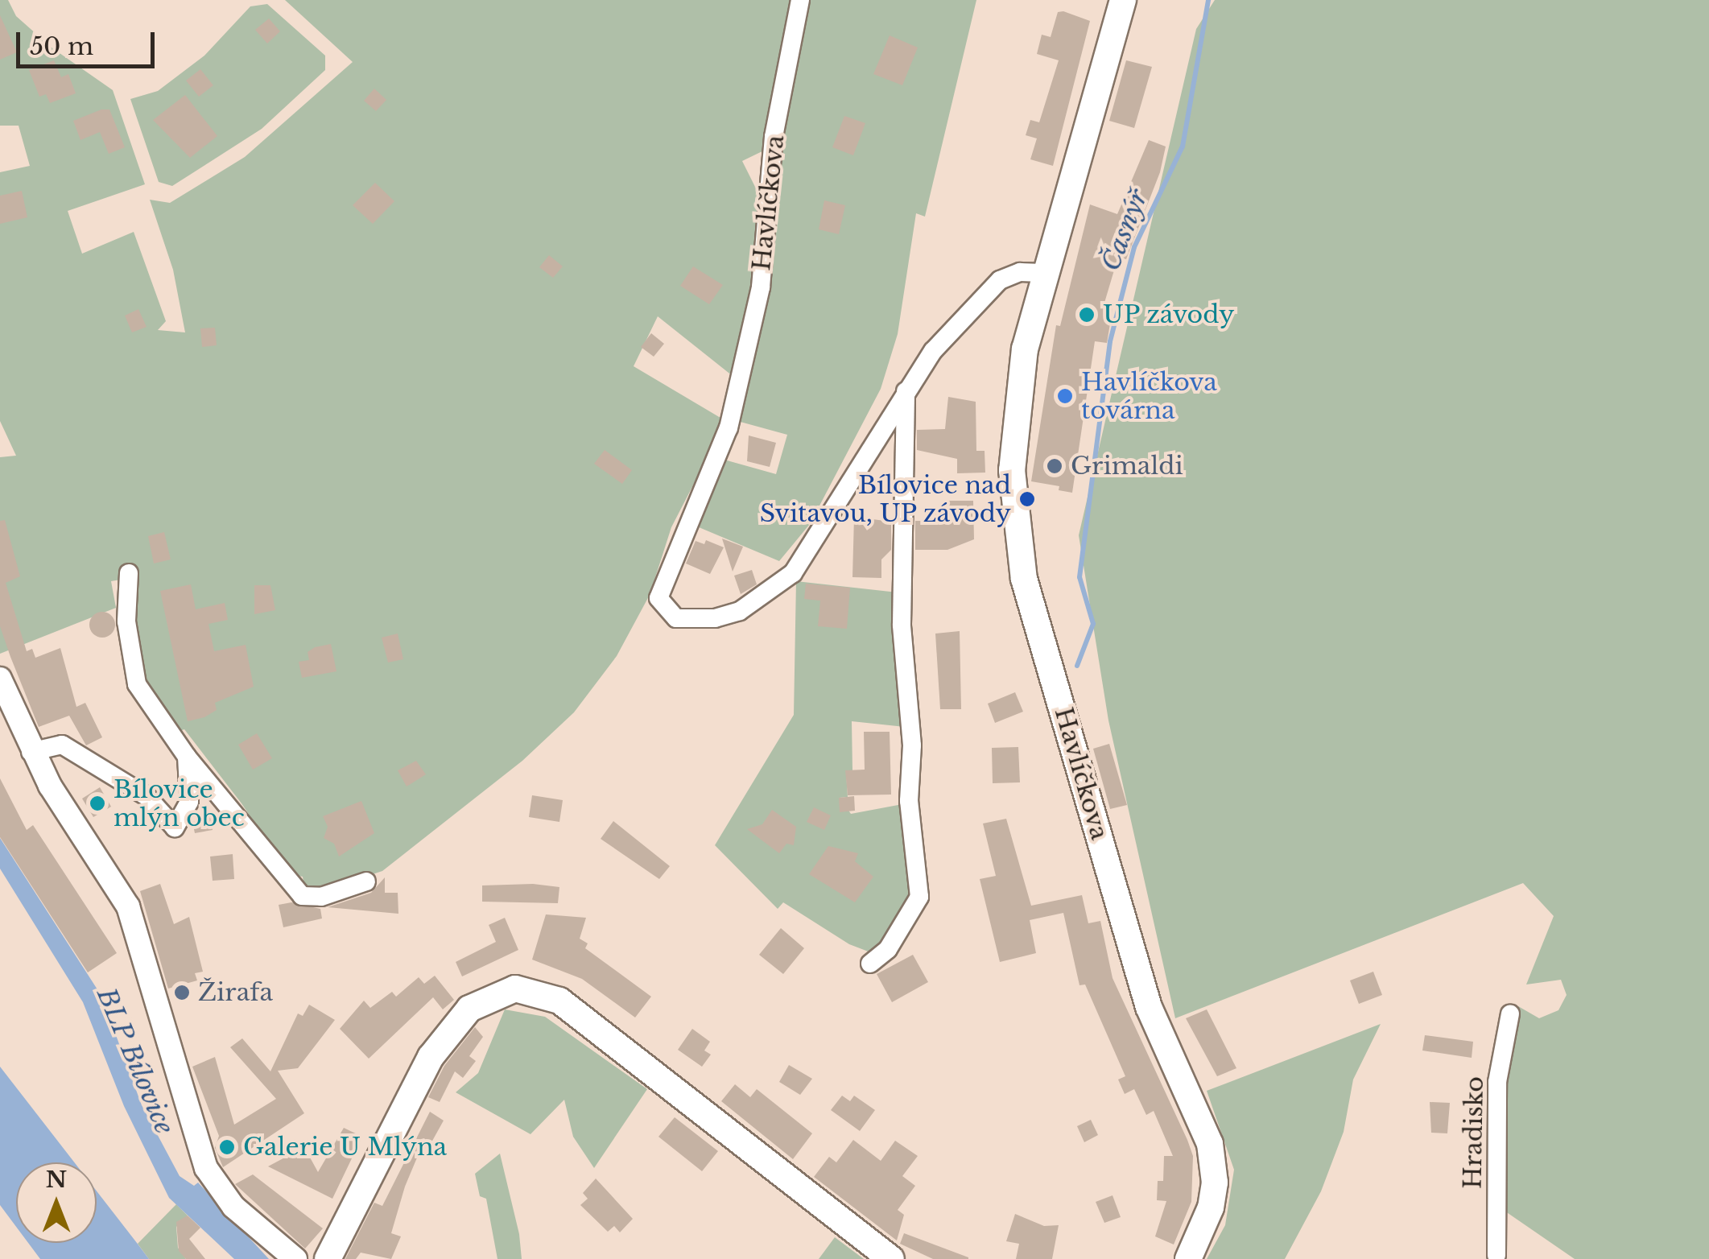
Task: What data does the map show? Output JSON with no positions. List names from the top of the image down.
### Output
{
  "streets": {
    "main road": ["Havlíčkova"],
    "street": ["Hradisko"]
  },
  "water": ["Časnýř", "BLP Bílovice"],
  "places": [
    "UP závody",
    "Havlíčkova továrna",
    "Grimaldi",
    "Bílovice nad Svitavou, UP závody",
    "Bílovice mlýn obec",
    "Žirafa",
    "Galerie U Mlýna"
  ],
  "scale_bar": "50 m",
  "north": "top"
}
